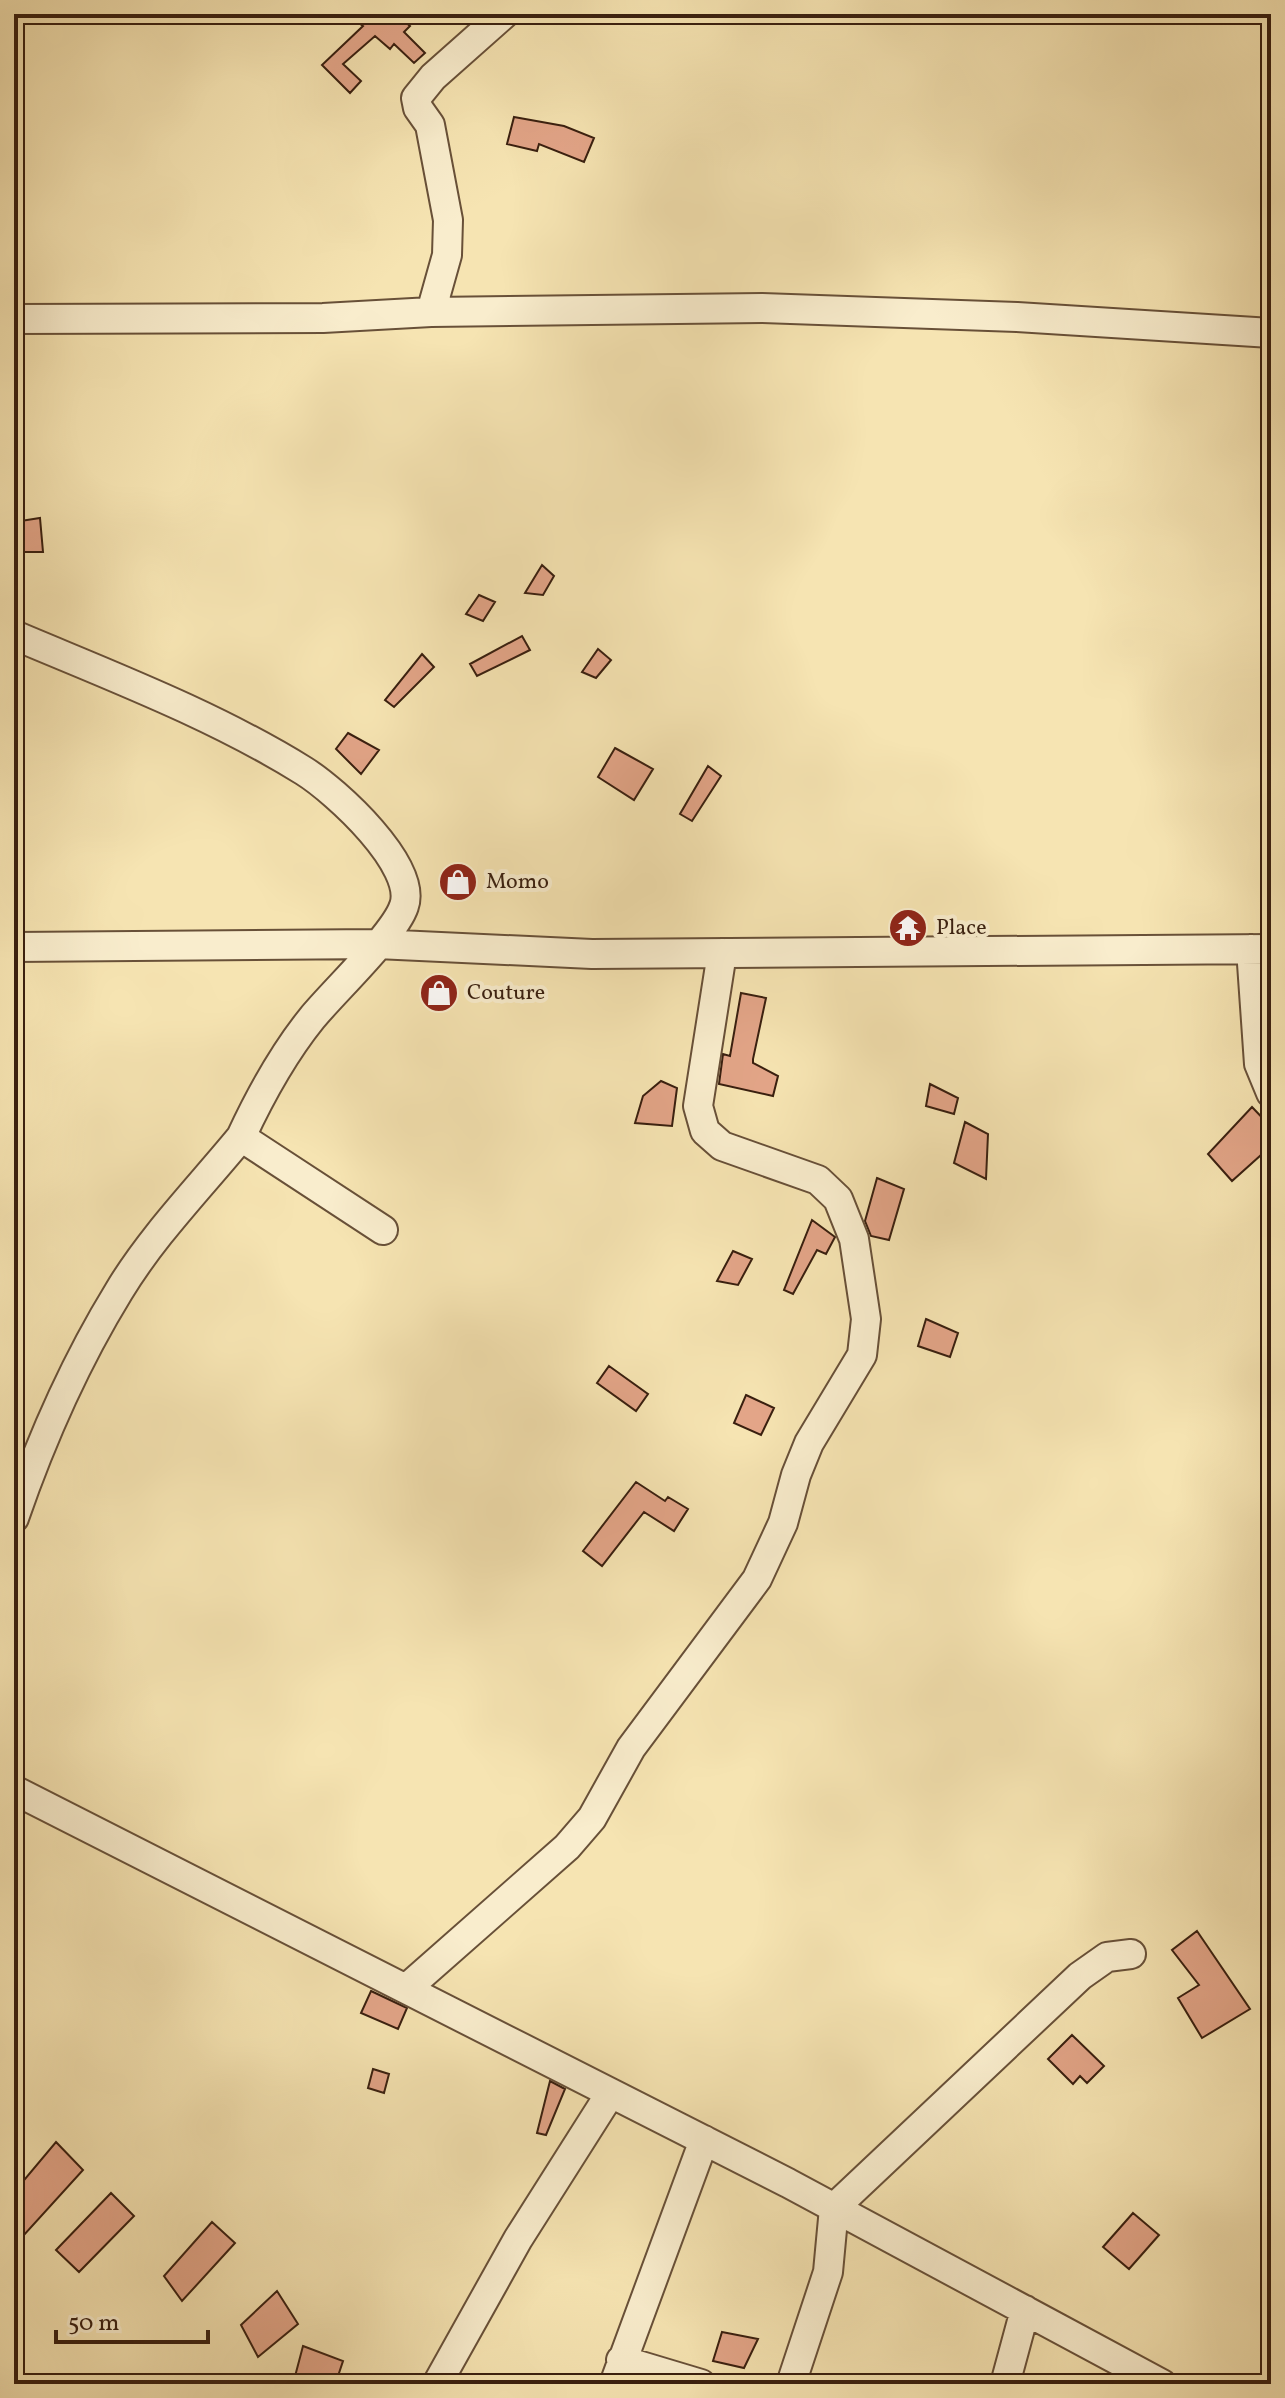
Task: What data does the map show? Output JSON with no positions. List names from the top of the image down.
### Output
{
  "places": {
    "shop": ["Momo", "Couture"],
    "temple": ["Place"]
  },
  "scale_bar": "50 m"
}
